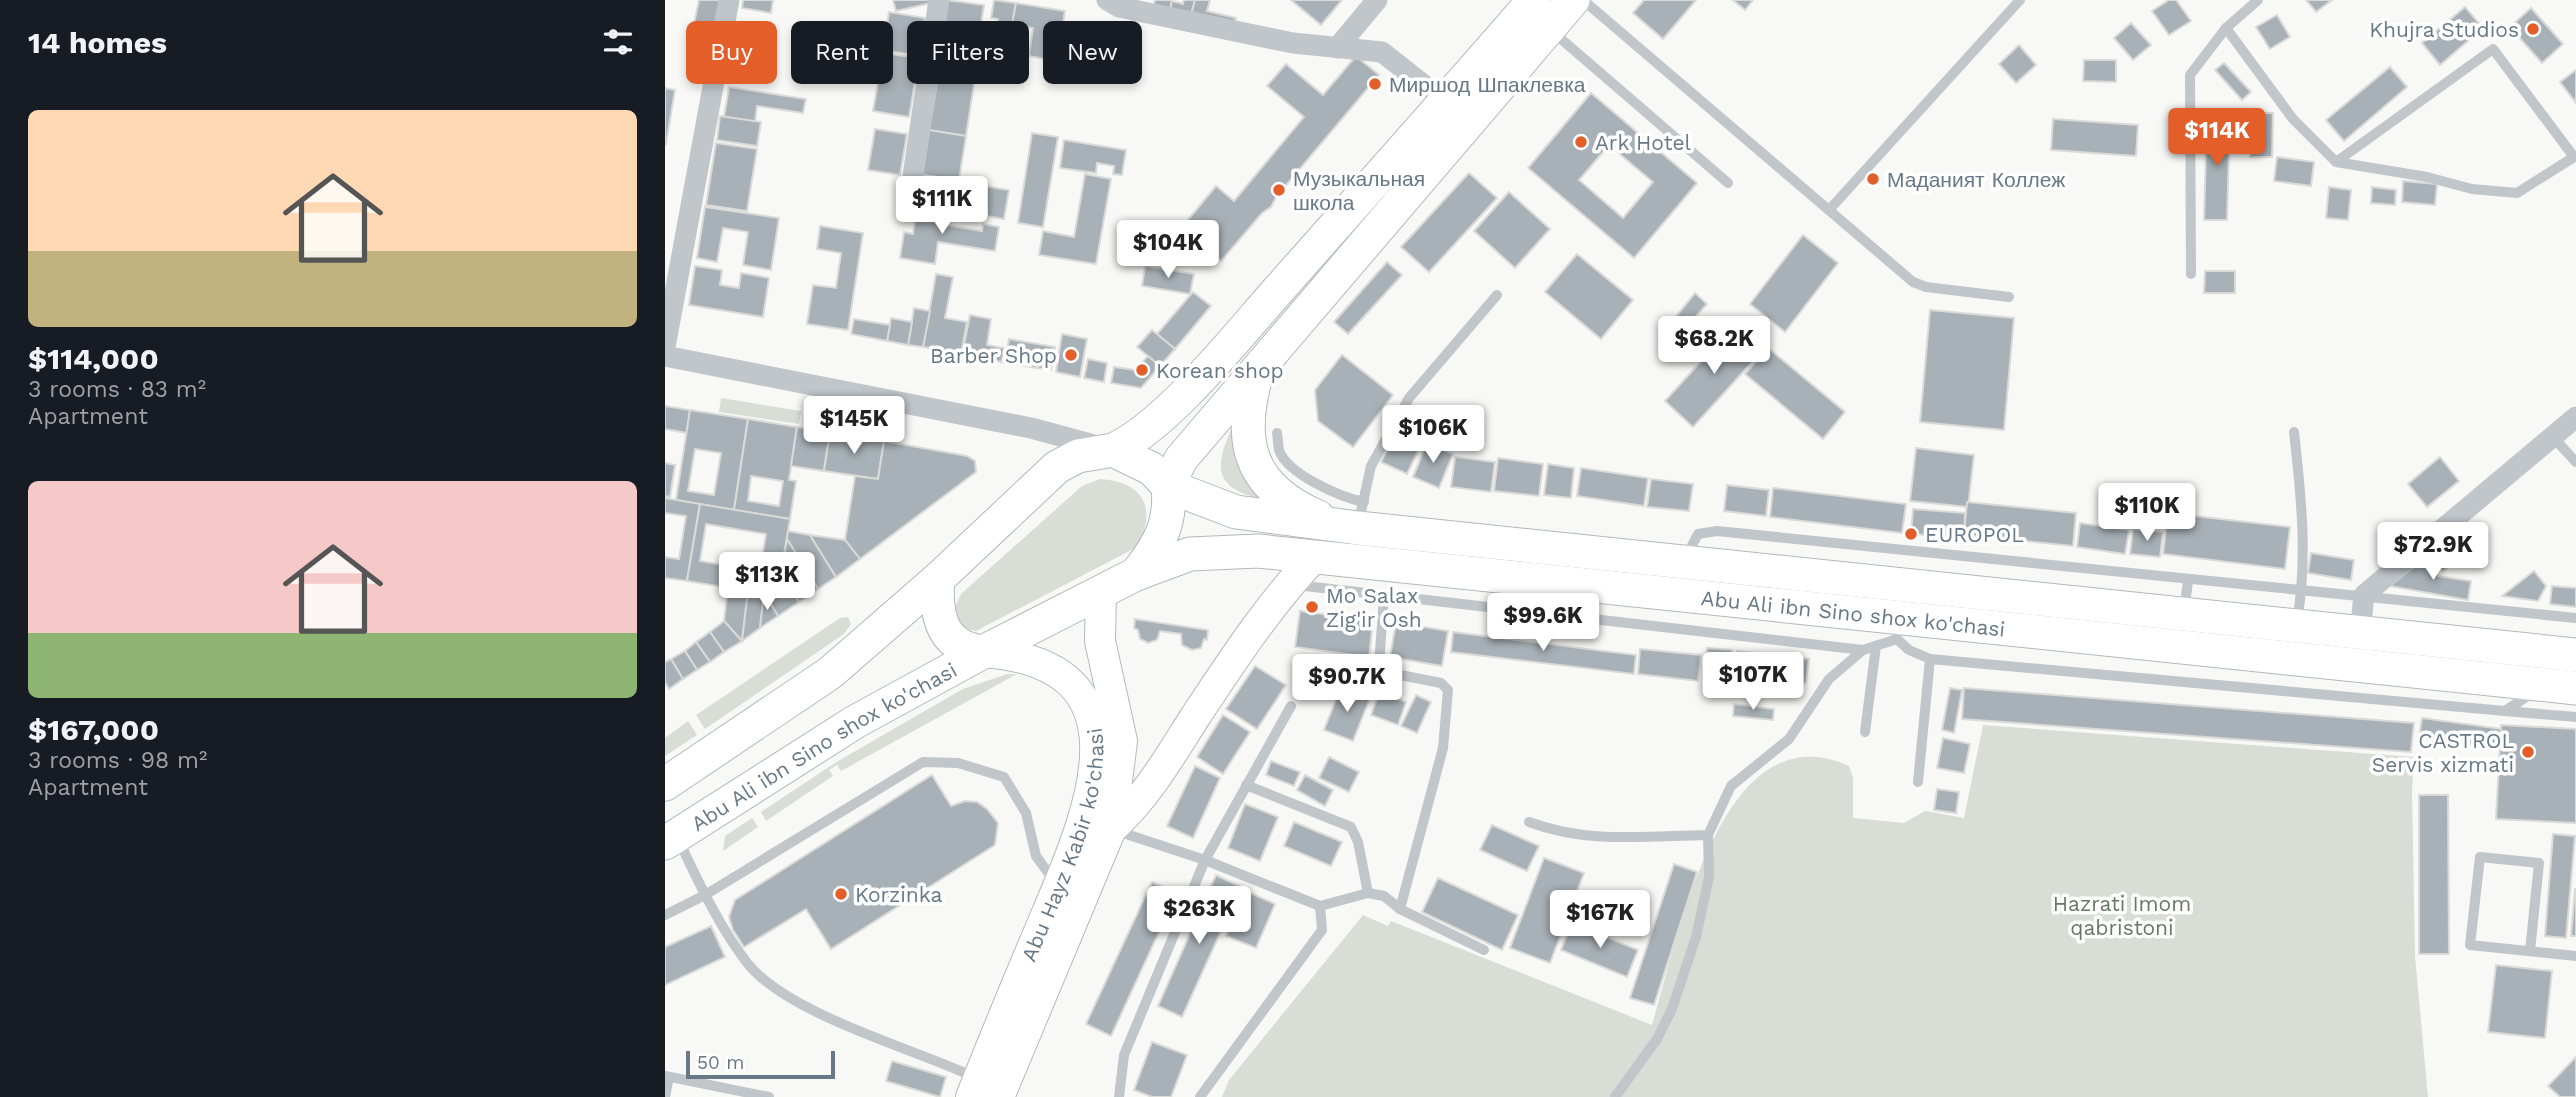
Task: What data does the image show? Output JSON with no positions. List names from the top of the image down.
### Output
{
  "streets": {
    "main road": ["Abu Ali ibn Sino shox ko'chasi", "Abu Hayz Kabir ko'chasi"]
  },
  "crossings": [
    ["Abu Ali ibn Sino shox ko'chasi", "Abu Hayz Kabir ko'chasi"]
  ],
  "parks": ["Hazrati Imom qabristoni"],
  "places": [
    "Khujra Studios",
    "Миршод Шпаклевка",
    "Ark Hotel",
    "Маданият Коллеж",
    "Музыкальная школа",
    "Barber Shop",
    "Korean shop",
    "EUROPOL",
    "Mo Salax Zig'ir Osh",
    "CASTROL Servis xizmati",
    "Korzinka"
  ],
  "scale_bar": "50 m",
  "page": {
    "heading": "14 homes",
    "chip": [
      "Buy",
      "Rent",
      "Filters",
      "New"
    ],
    "list": [
      {
        "name": "$114,000",
        "note": "3 rooms · 83 m² · Apartment"
      },
      {
        "name": "$167,000",
        "note": "3 rooms · 98 m² · Apartment"
      }
    ],
    "price": [
      "$114K",
      "$111K",
      "$104K",
      "$68.2K",
      "$145K",
      "$106K",
      "$110K",
      "$72.9K",
      "$113K",
      "$99.6K",
      "$107K",
      "$90.7K",
      "$263K",
      "$167K"
    ],
    "scale": "50 m"
  }
}
